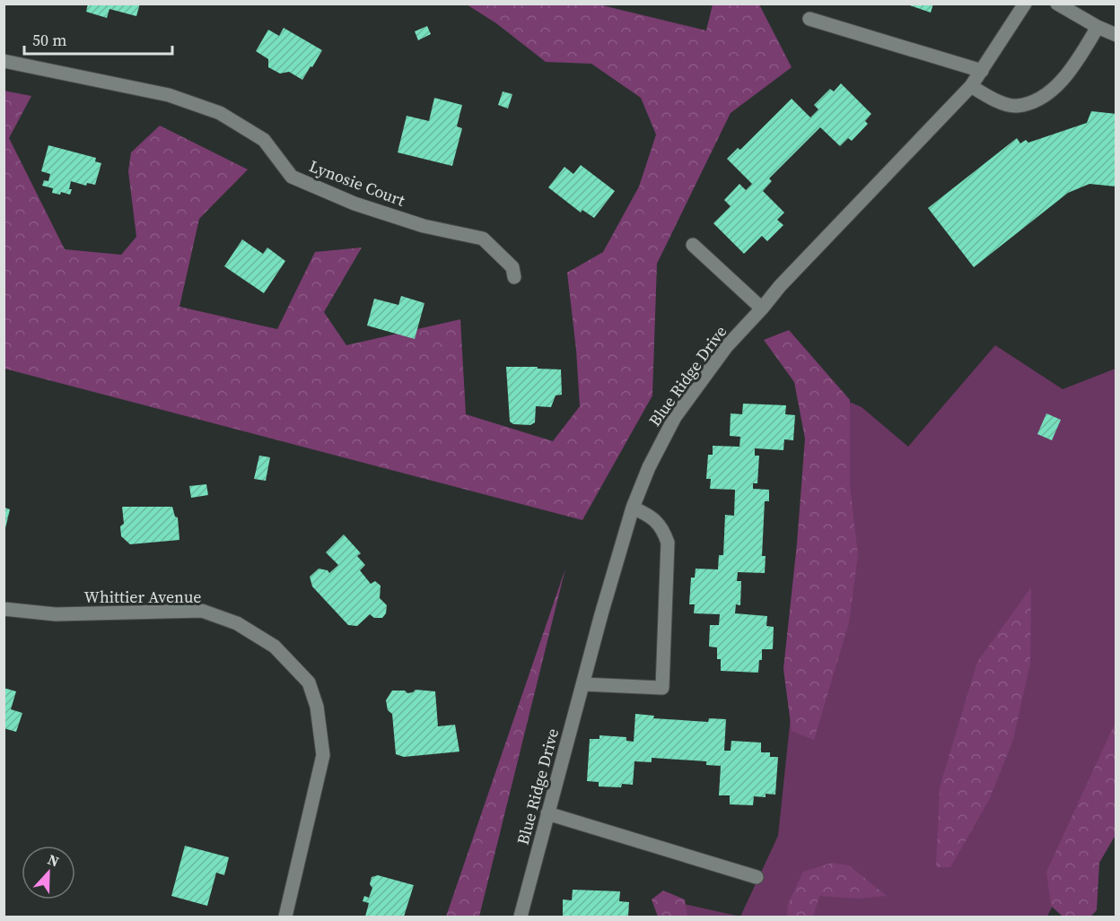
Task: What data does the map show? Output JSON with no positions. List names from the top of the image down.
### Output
{
  "streets": {
    "street": ["Lynosie Court", "Blue Ridge Drive", "Whittier Avenue"]
  },
  "scale_bar": "50 m",
  "north": "top"
}
